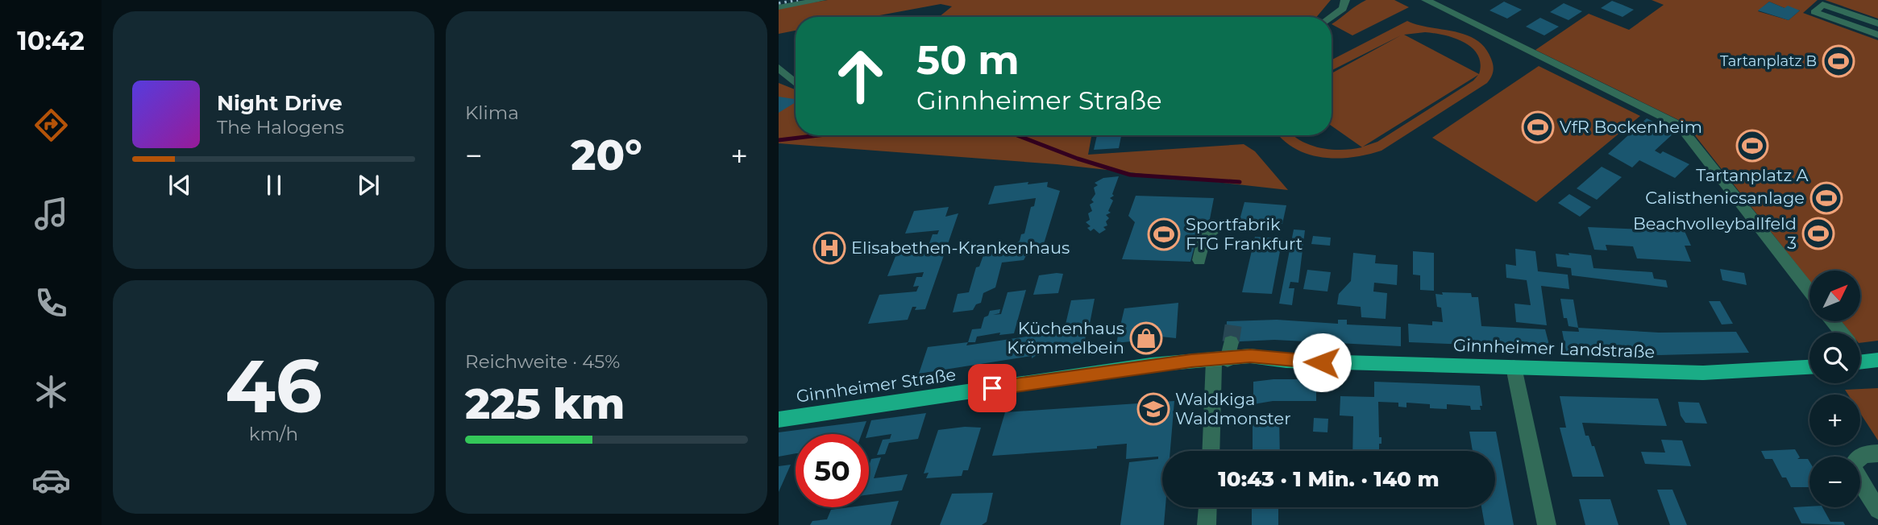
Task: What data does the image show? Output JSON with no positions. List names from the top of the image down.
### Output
{
  "streets": {
    "main road": ["Ginnheimer Landstraße", "Ginnheimer Straße"]
  },
  "crossings": [
    ["Ginnheimer Landstraße", "Ginnheimer Straße"]
  ],
  "places": {
    "sports": [
      "Tartanplatz B",
      "VfR Bockenheim",
      "Tartanplatz A",
      "Calisthenicsanlage",
      "Beachvolleyballfeld 3",
      "Sportfabrik FTG Frankfurt"
    ],
    "hospital": ["Elisabethen-Krankenhaus"],
    "shop": ["Küchenhaus Krömmelbein"],
    "school or university": ["Waldkiga Waldmonster"]
  },
  "north": "top right",
  "page": {
    "tabs": "10:42",
    "tile": [
      "Klima",
      ["46", "km/h"],
      ["Reichweite · 45%", "225 km"]
    ],
    "turn": ["50 m", "Ginnheimer Straße"],
    "song": ["Night Drive", "The Halogens"],
    "heat": ["−", "20°", "+"],
    "map_buttons": ["+", "−"],
    "limit": "50",
    "trip": "10:43 · 1 Min. · 140 m"
  }
}
